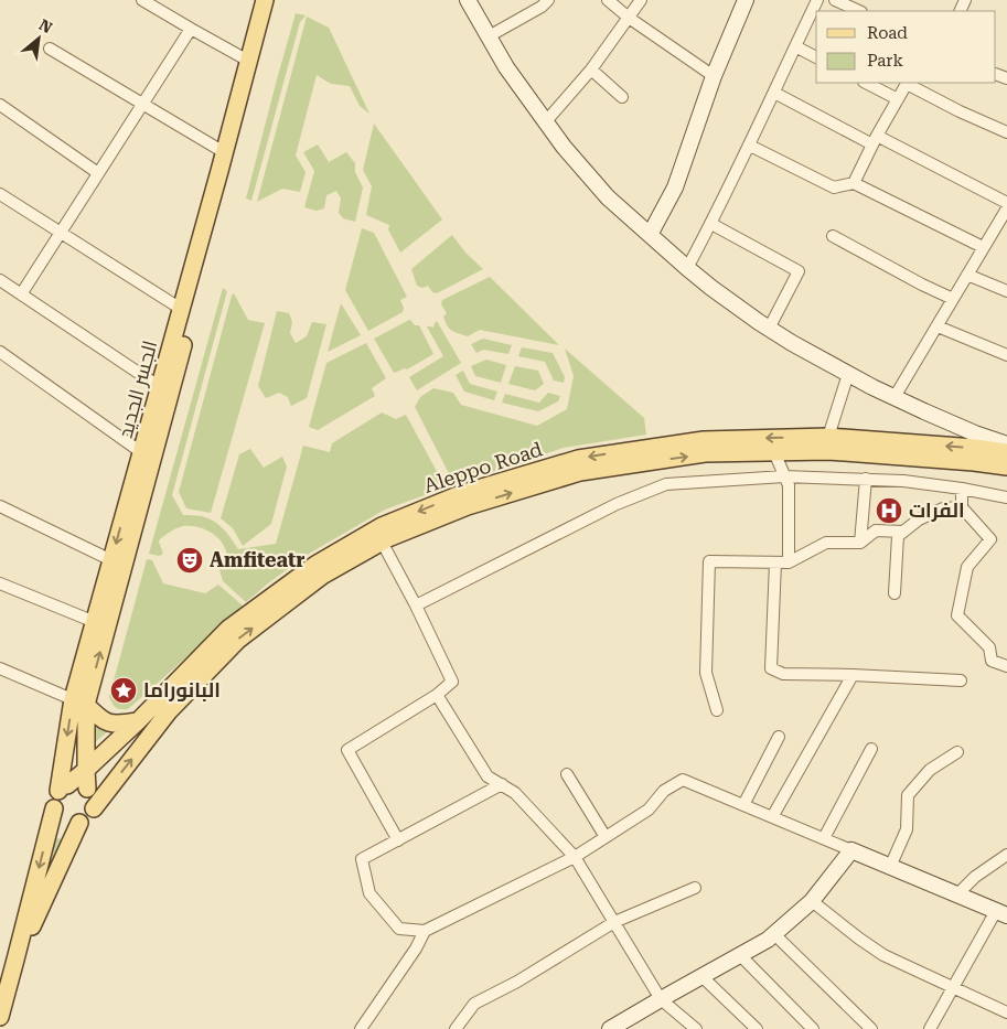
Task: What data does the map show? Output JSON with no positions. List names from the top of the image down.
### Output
{
  "streets": {
    "main road": ["الجسر الجديد", "Aleppo Road"]
  },
  "crossings": [
    ["الجسر الجديد", "Aleppo Road"]
  ],
  "places": {
    "hospital": ["الفرات"],
    "theatre": ["Amfiteatr"],
    "place": ["البانوراما"]
  },
  "legend": ["Road", "Park"],
  "north": "top right"
}
